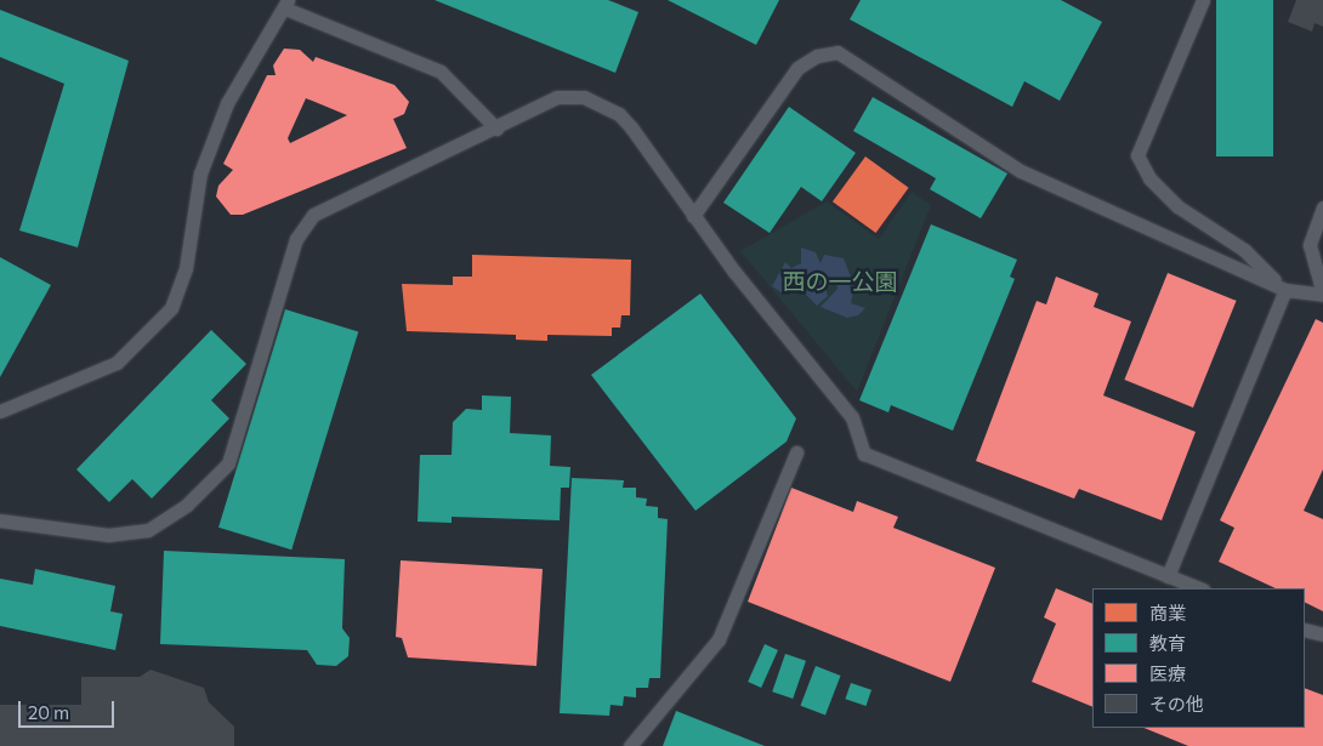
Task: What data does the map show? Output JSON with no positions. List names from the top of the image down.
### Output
{
  "parks": ["西の一公園"],
  "legend": [
    "商業",
    "教育",
    "医療",
    "その他"
  ],
  "scale_bar": "20 m"
}
